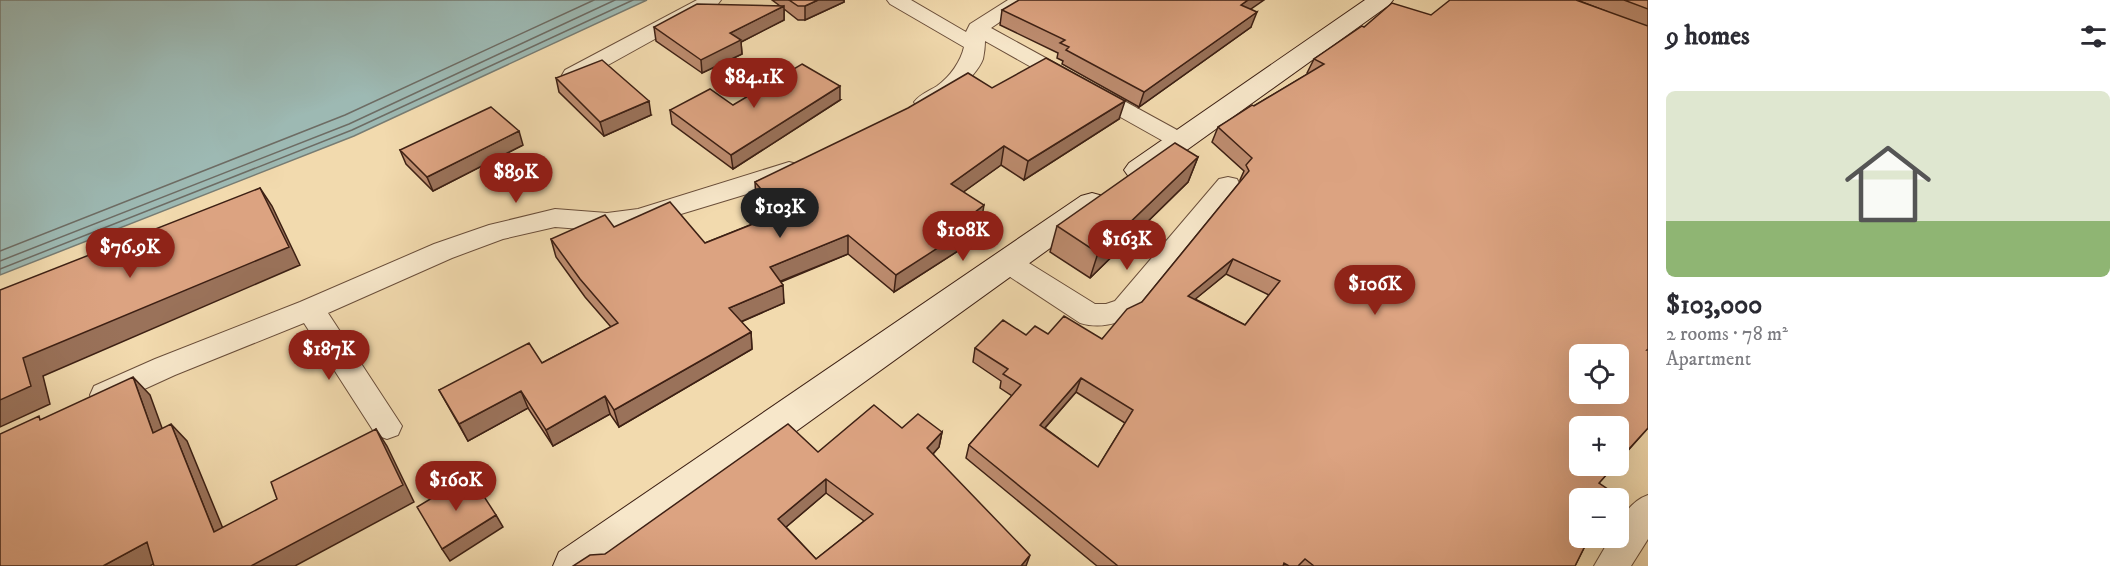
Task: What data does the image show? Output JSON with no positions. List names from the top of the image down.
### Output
{
  "page": {
    "heading": "9 homes",
    "price": [
      "$84.1K",
      "$89K",
      "$103K",
      "$108K",
      "$163K",
      "$76.9K",
      "$106K",
      "$187K",
      "$160K"
    ],
    "list": [
      {
        "name": "$103,000",
        "note": "2 rooms · 78 m² · Apartment"
      }
    ],
    "map_buttons": ["+", "−"]
  }
}
